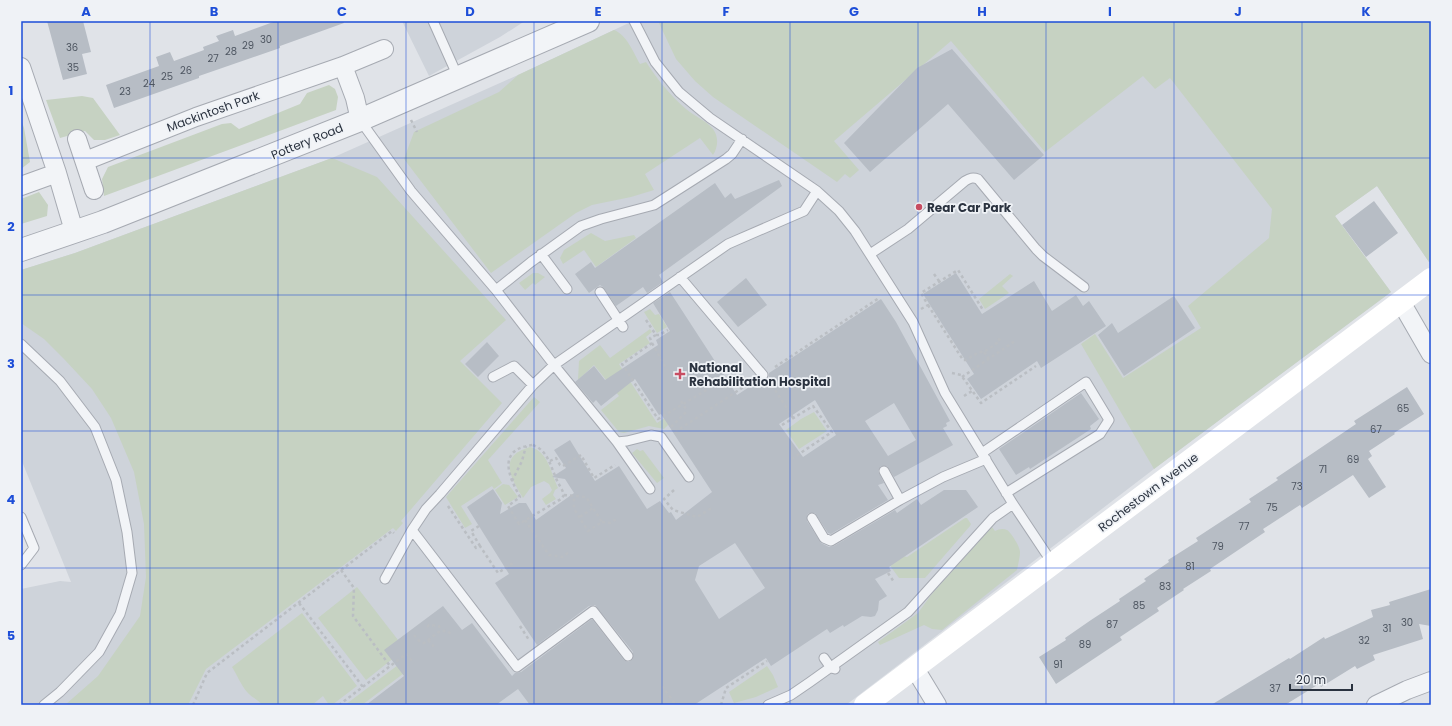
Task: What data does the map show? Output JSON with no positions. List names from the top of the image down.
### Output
{
  "streets": {
    "main road": ["Rochestown Avenue"],
    "street": ["Mackintosh Park", "Pottery Road"]
  },
  "places": {
    "other": ["Rear Car Park"],
    "health": ["National Rehabilitation Hospital"]
  },
  "house_numbers": [
    "30",
    "29",
    "36",
    "28",
    "27",
    "35",
    "26",
    "25",
    "24",
    "23",
    "65",
    "67",
    "69",
    "71",
    "73",
    "75",
    "77",
    "79",
    "81",
    "83",
    "85",
    "30",
    "87",
    "31",
    "32",
    "89",
    "91",
    "37"
  ],
  "scale_bar": "20 m",
  "grid": {
    "columns": [
      "A",
      "B",
      "C",
      "D",
      "E",
      "F",
      "G",
      "H",
      "I",
      "J",
      "K"
    ],
    "rows": [
      "1",
      "2",
      "3",
      "4",
      "5"
    ]
  }
}
